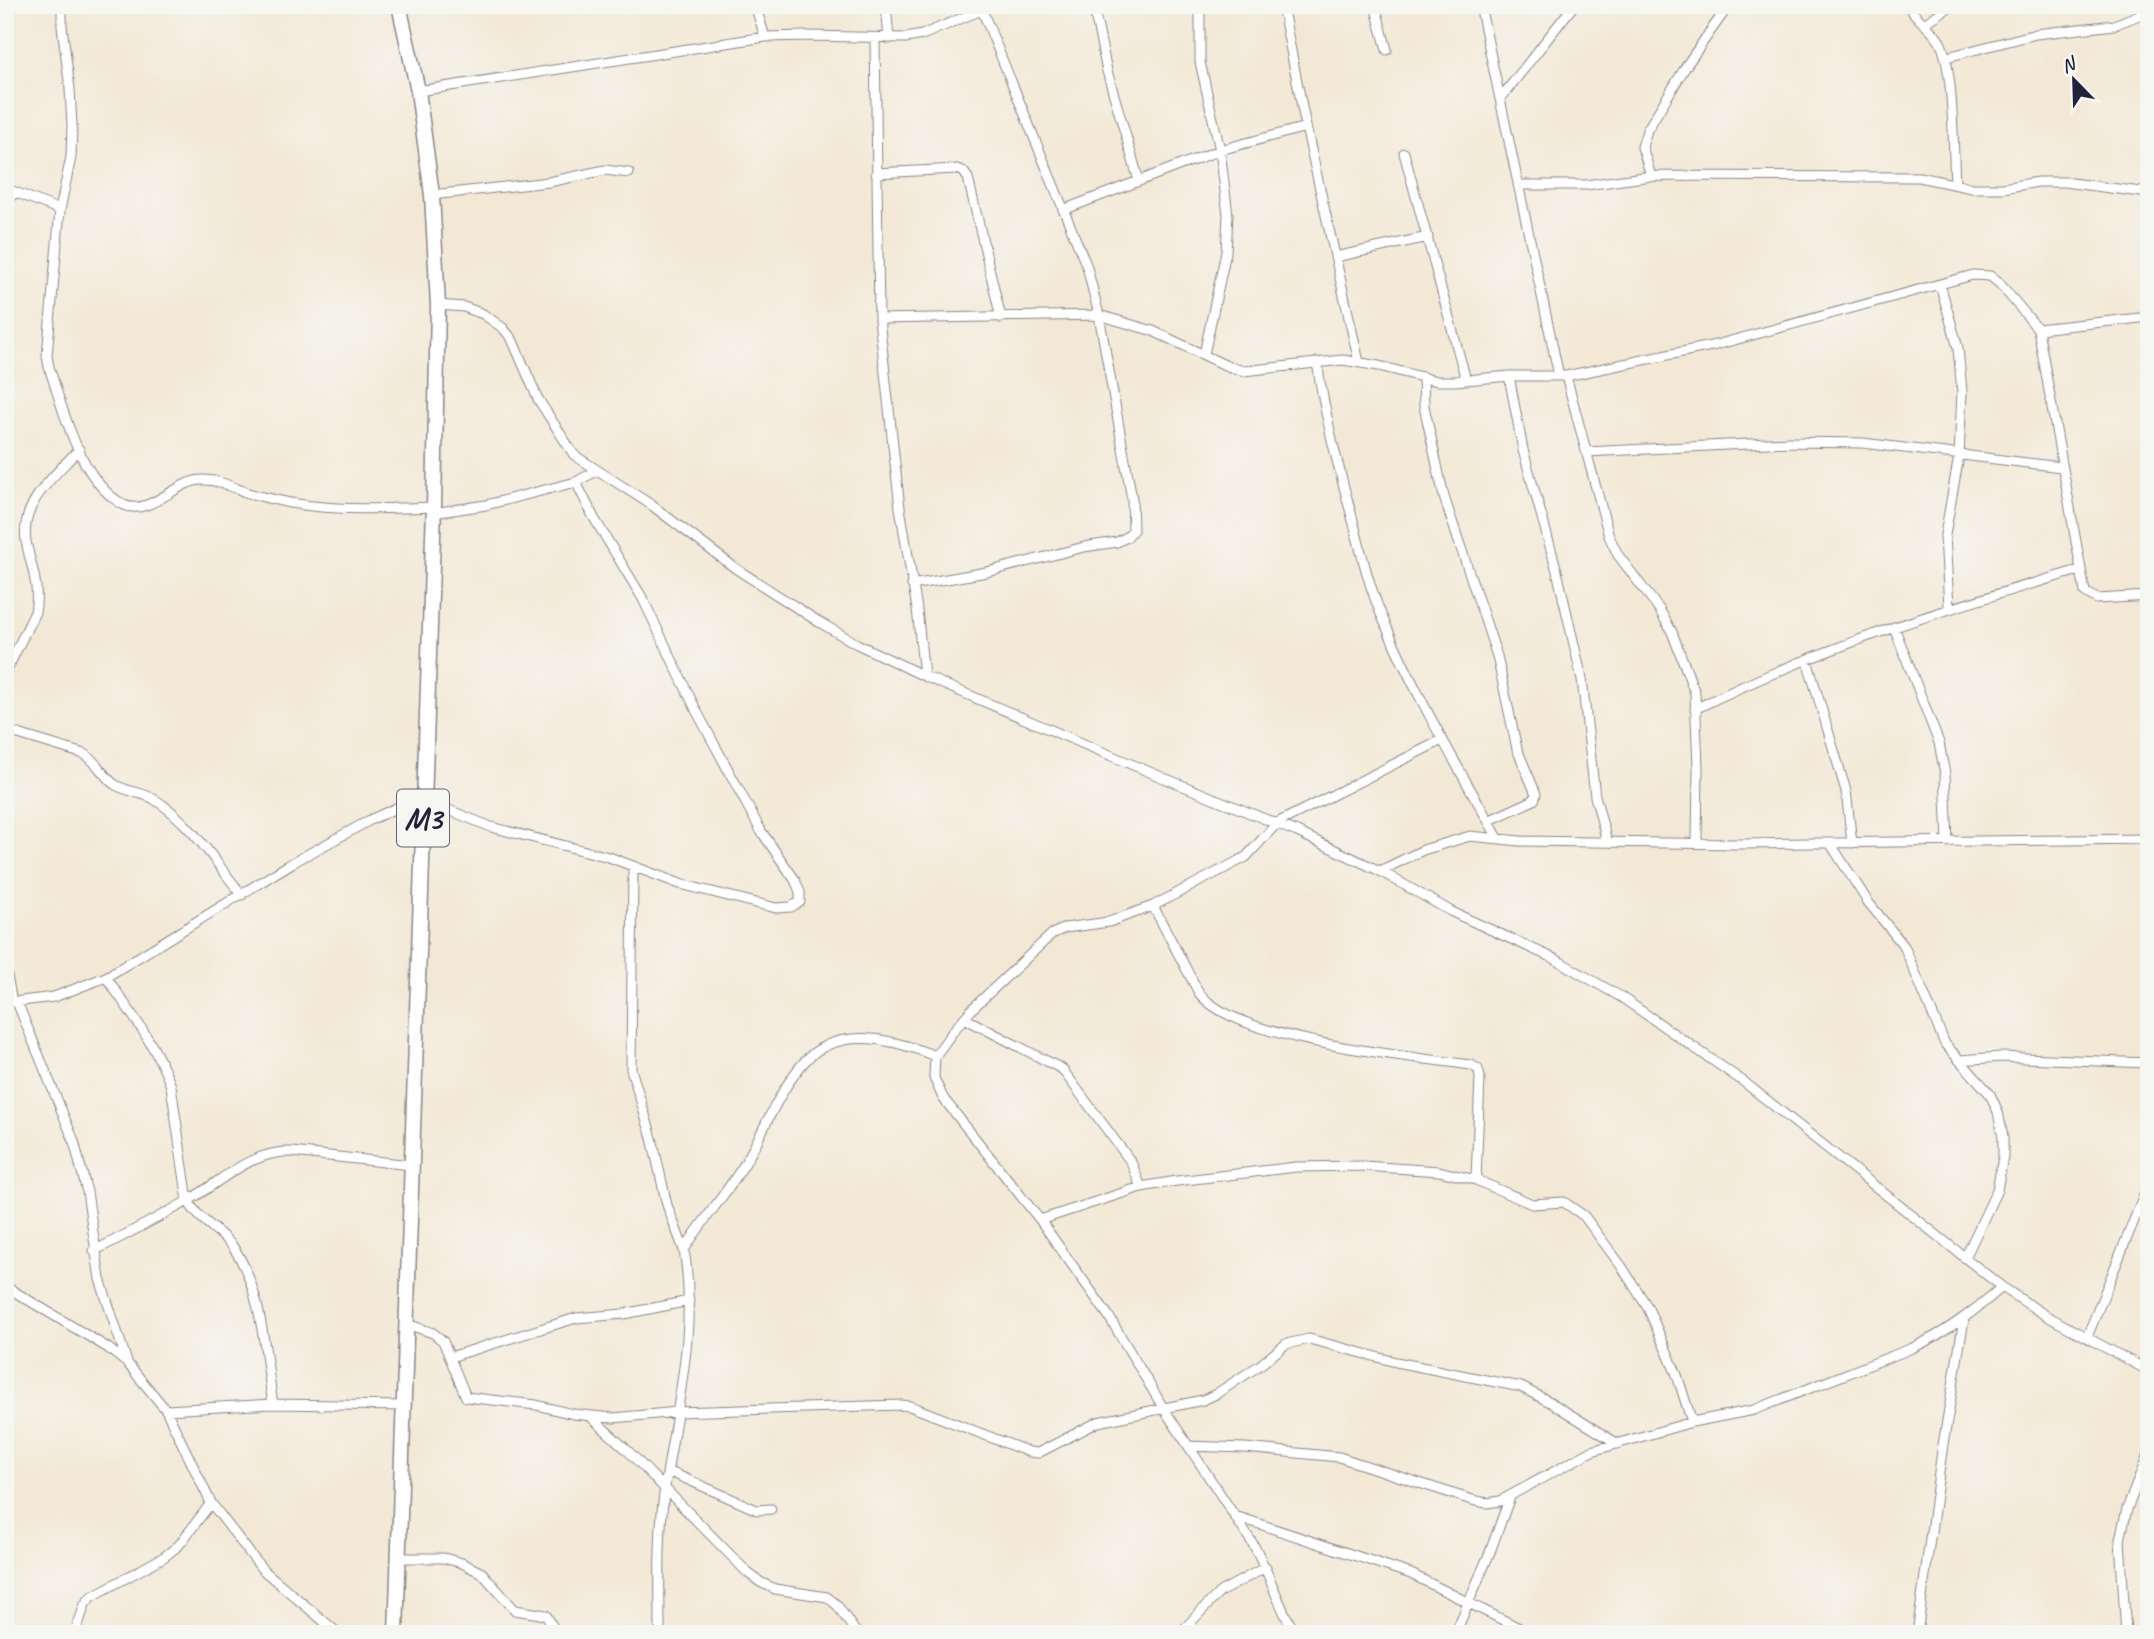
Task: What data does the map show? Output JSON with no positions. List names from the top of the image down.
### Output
{
  "streets": {
    "main road": ["M3"]
  },
  "north": "top left"
}
